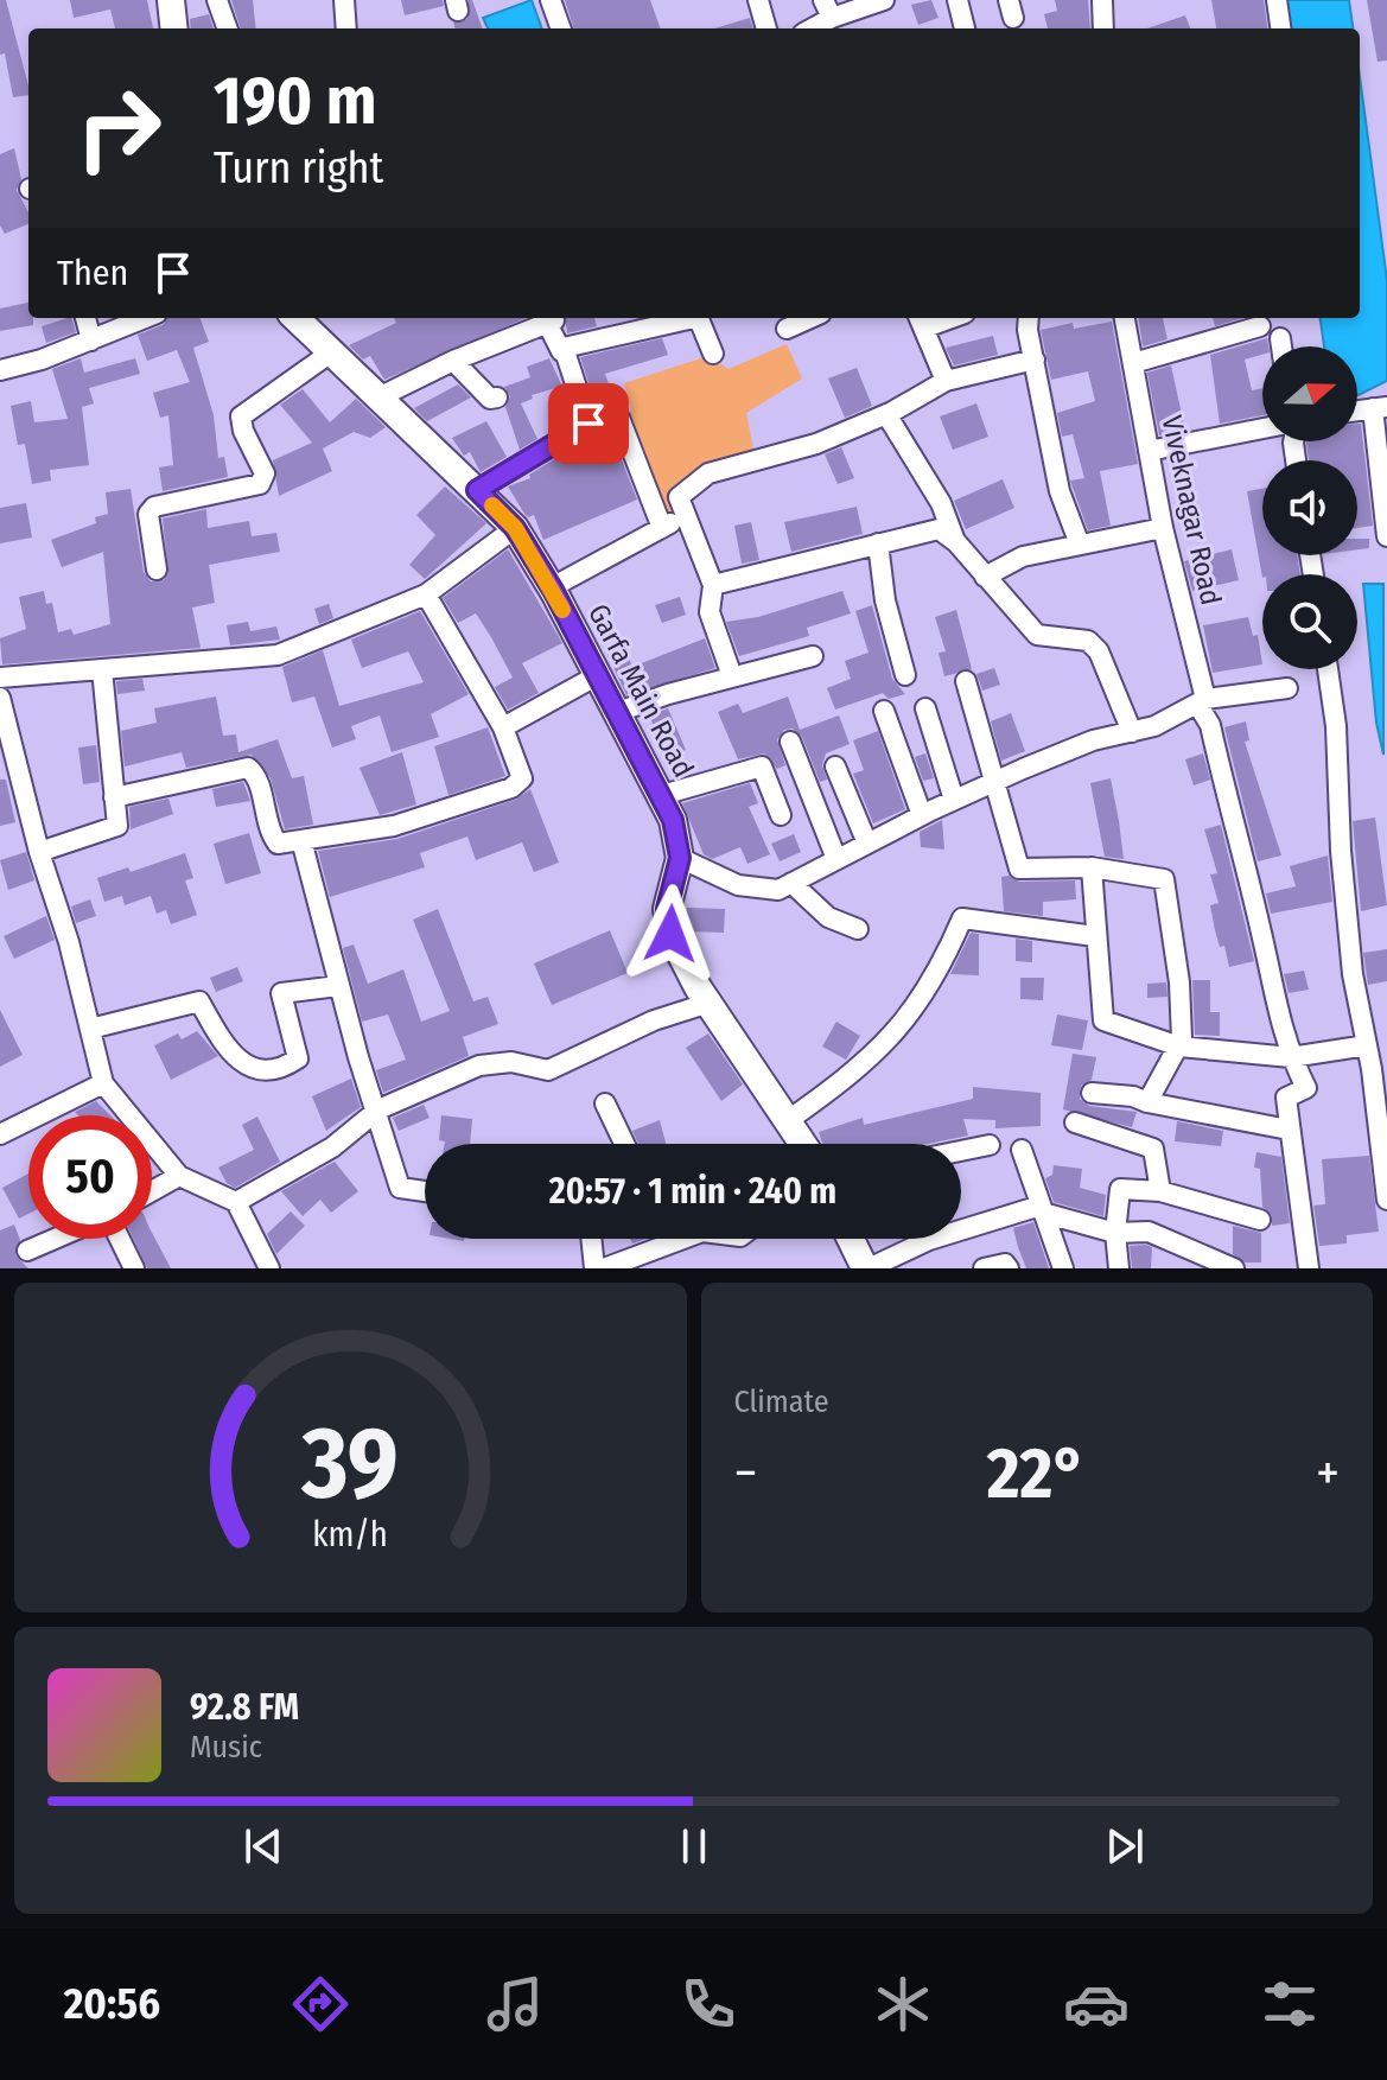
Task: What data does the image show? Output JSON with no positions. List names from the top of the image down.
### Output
{
  "streets": {
    "main road": ["Garfa Main Road"],
    "street": ["Viveknagar Road"]
  },
  "north": "right",
  "page": {
    "turn": ["190 m", "Turn right"],
    "then": "Then",
    "limit": "50",
    "trip": "20:57 · 1 min · 240 m",
    "tile": "Climate",
    "heat": ["−", "22°", "+"],
    "song": ["92.8 FM", "Music"],
    "tabs": "20:56",
    "gauge": ["39", "km/h"]
  }
}
